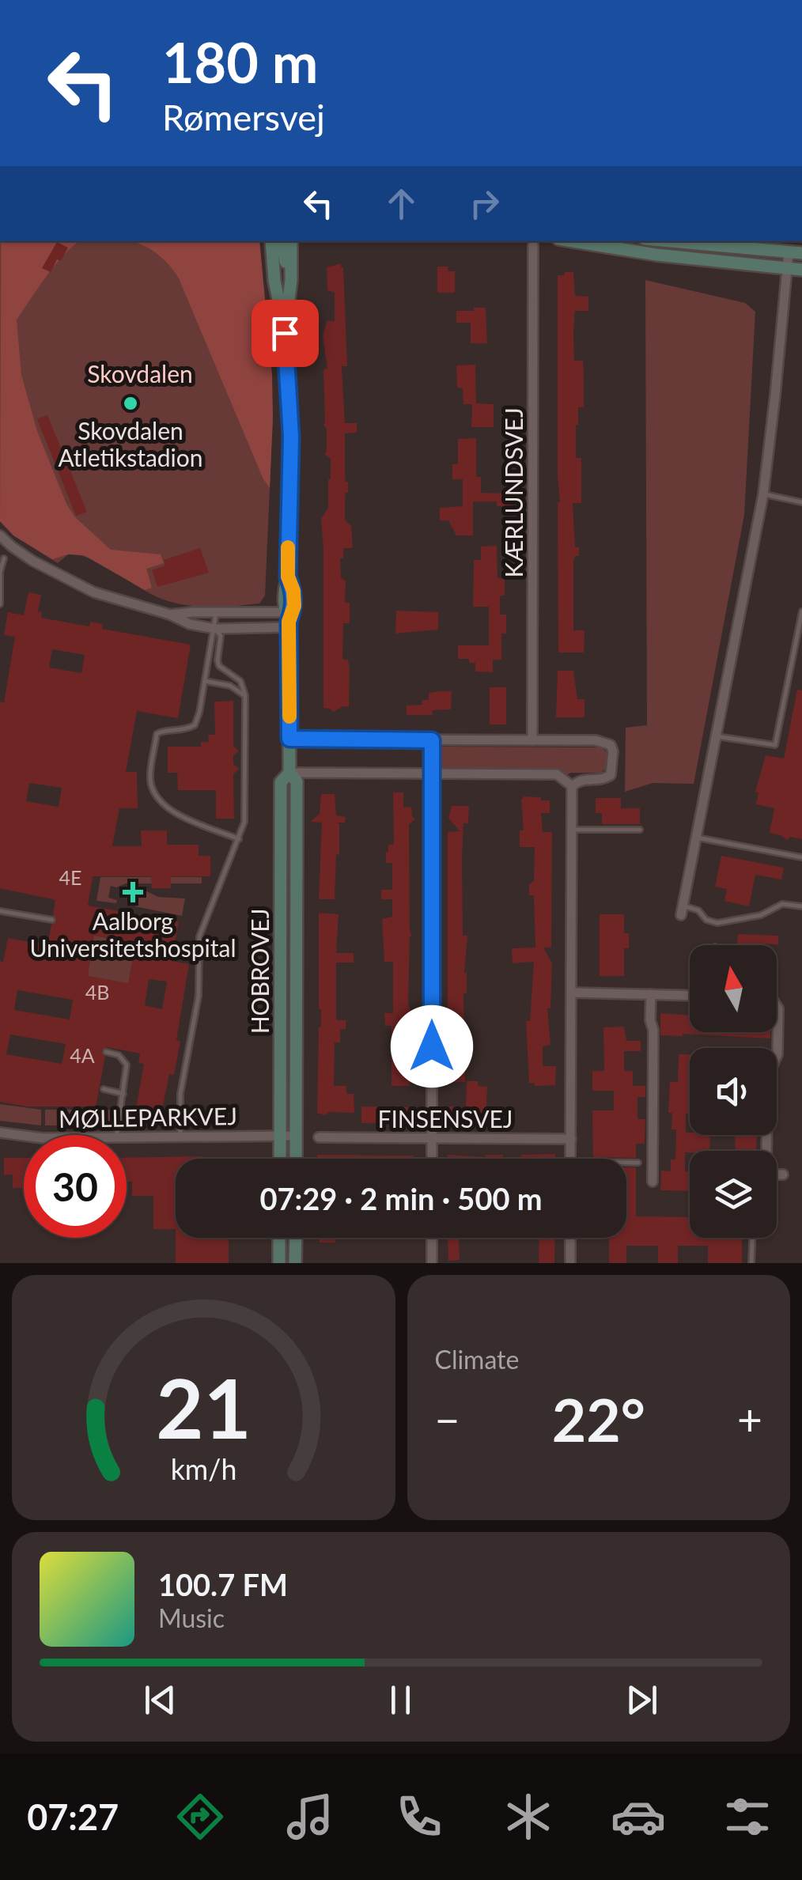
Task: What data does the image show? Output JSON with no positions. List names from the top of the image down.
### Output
{
  "streets": {
    "main road": ["HOBROVEJ"],
    "street": ["KÆRLUNDSVEJ", "MØLLEPARKVEJ", "FINSENSVEJ"]
  },
  "crossings": [
    ["HOBROVEJ", "MØLLEPARKVEJ"]
  ],
  "parks": ["Skovdalen"],
  "places": {
    "other": ["Skovdalen Atletikstadion"],
    "health": ["Aalborg Universitetshospital"]
  },
  "house_numbers": ["4E", "4B", "4A"],
  "north": "top",
  "page": {
    "turn": ["180 m", "Rømersvej"],
    "limit": "30",
    "trip": "07:29 · 2 min · 500 m",
    "tile": "Climate",
    "heat": ["−", "22°", "+"],
    "song": ["100.7 FM", "Music"],
    "tabs": "07:27",
    "gauge": ["21", "km/h"]
  }
}
